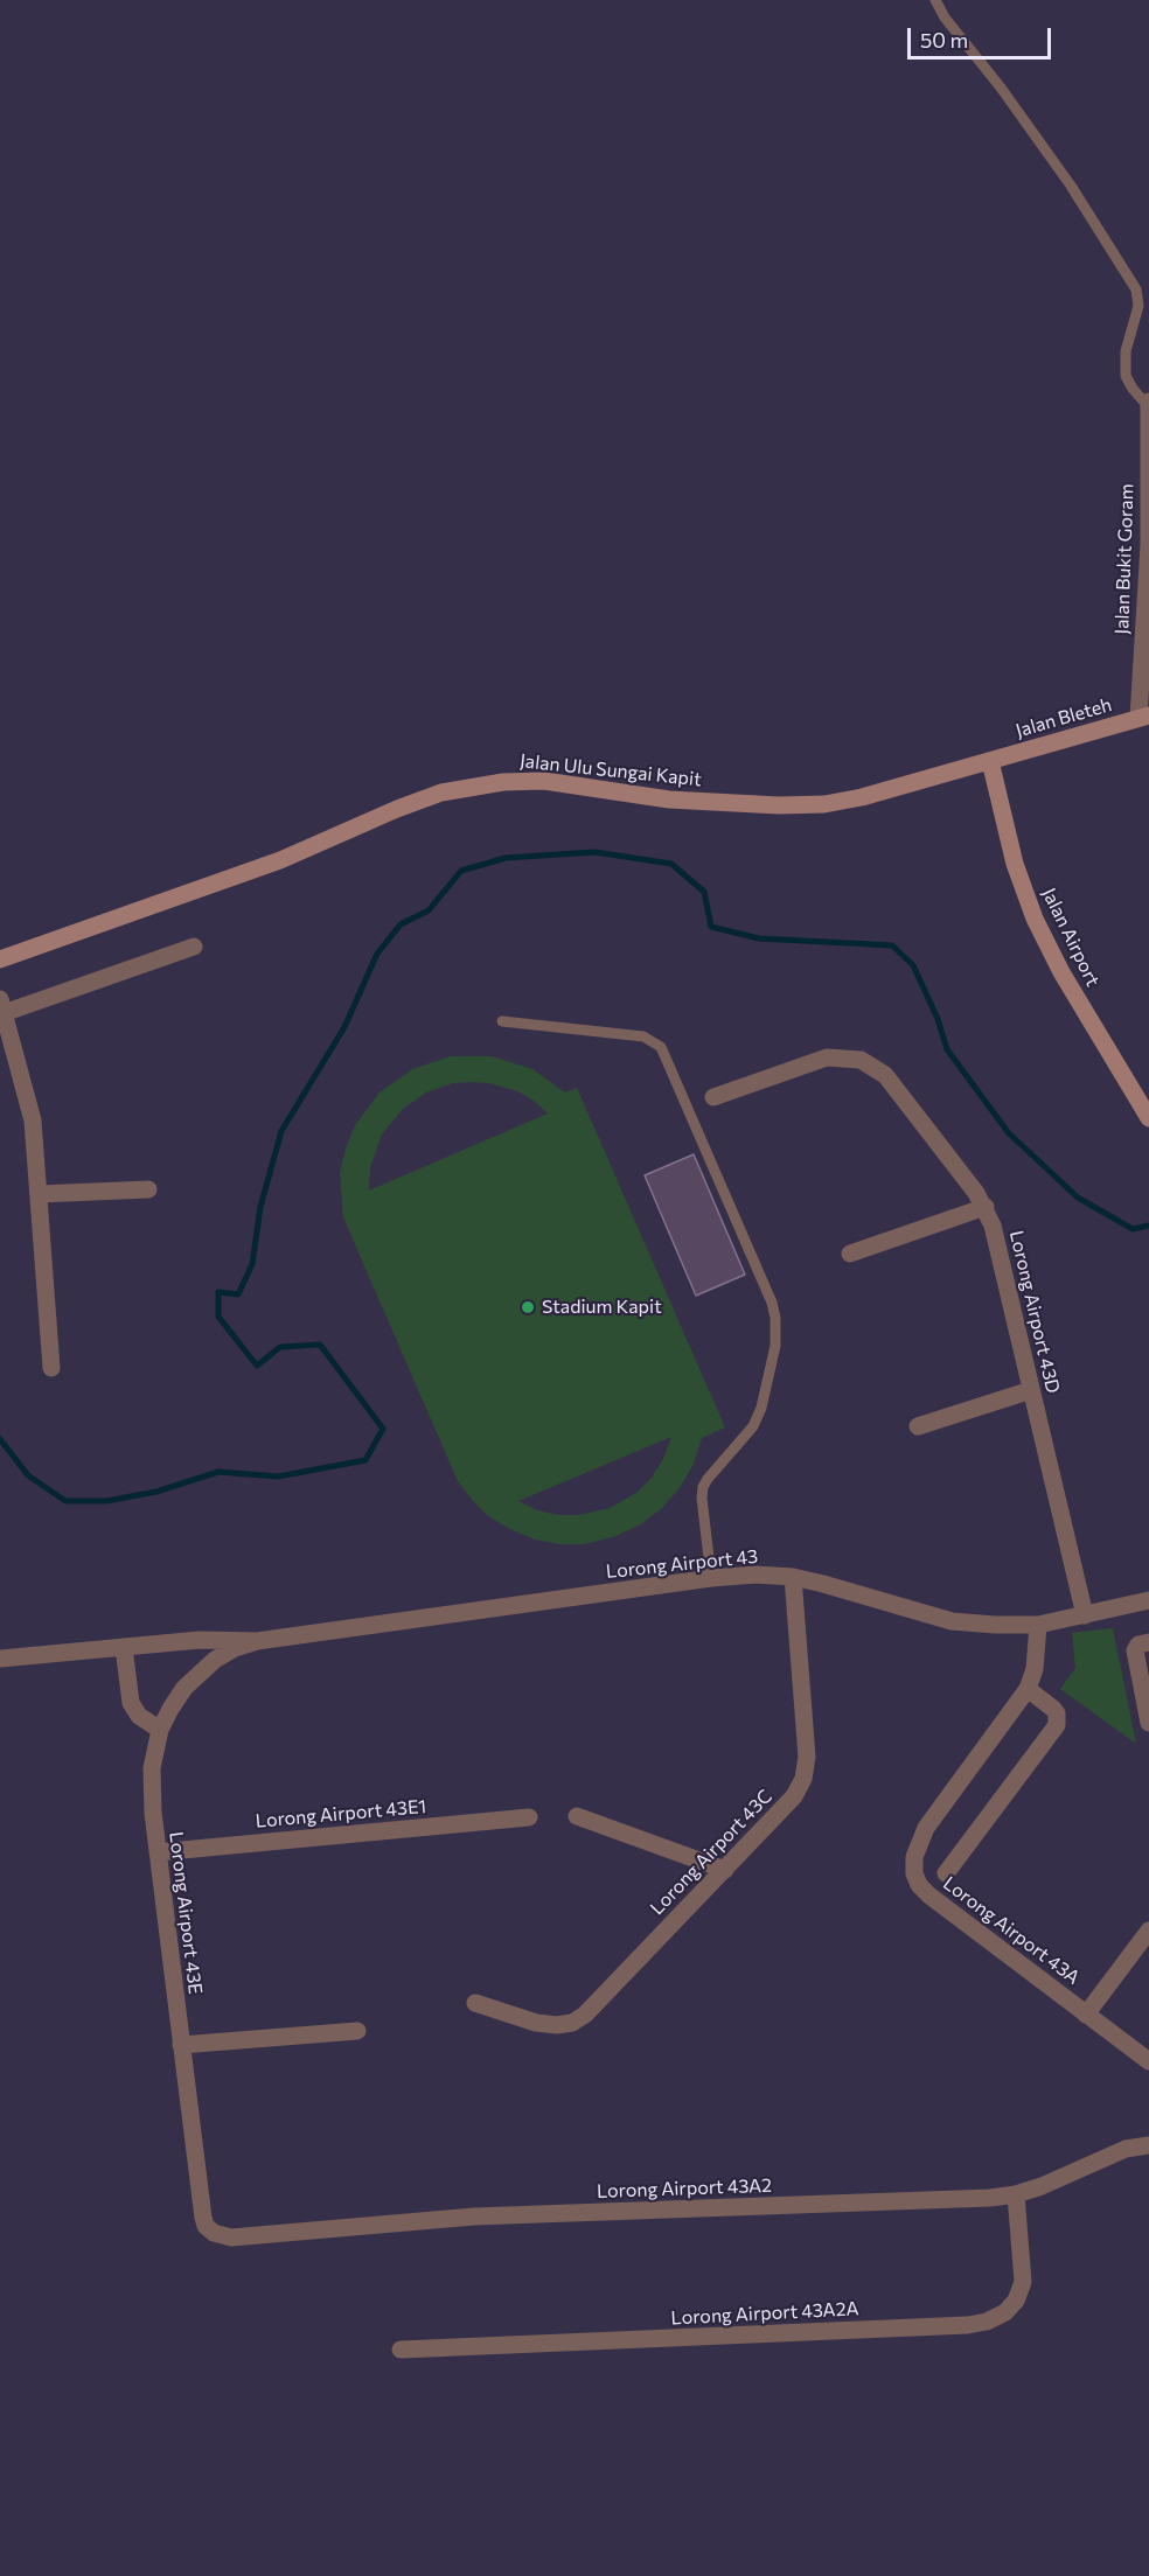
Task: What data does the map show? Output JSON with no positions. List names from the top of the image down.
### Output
{
  "streets": {
    "main road": ["Jalan Bleteh", "Jalan Ulu Sungai Kapit", "Jalan Airport"],
    "street": [
      "Jalan Bukit Goram",
      "Lorong Airport 43D",
      "Lorong Airport 43",
      "Lorong Airport 43E1",
      "Lorong Airport 43C",
      "Lorong Airport 43E",
      "Lorong Airport 43A",
      "Lorong Airport 43A2",
      "Lorong Airport 43A2A"
    ]
  },
  "crossings": [
    ["Jalan Bukit Goram", "Jalan Bleteh"],
    ["Jalan Bleteh", "Jalan Ulu Sungai Kapit"],
    ["Jalan Bleteh", "Jalan Airport"],
    ["Jalan Ulu Sungai Kapit", "Jalan Airport"],
    ["Lorong Airport 43D", "Lorong Airport 43"],
    ["Lorong Airport 43", "Lorong Airport 43C"],
    ["Lorong Airport 43", "Lorong Airport 43E"],
    ["Lorong Airport 43", "Lorong Airport 43A"],
    ["Lorong Airport 43E1", "Lorong Airport 43E"],
    ["Lorong Airport 43E", "Lorong Airport 43A2"],
    ["Lorong Airport 43A2", "Lorong Airport 43A2A"]
  ],
  "places": ["Stadium Kapit"],
  "scale_bar": "50 m"
}
